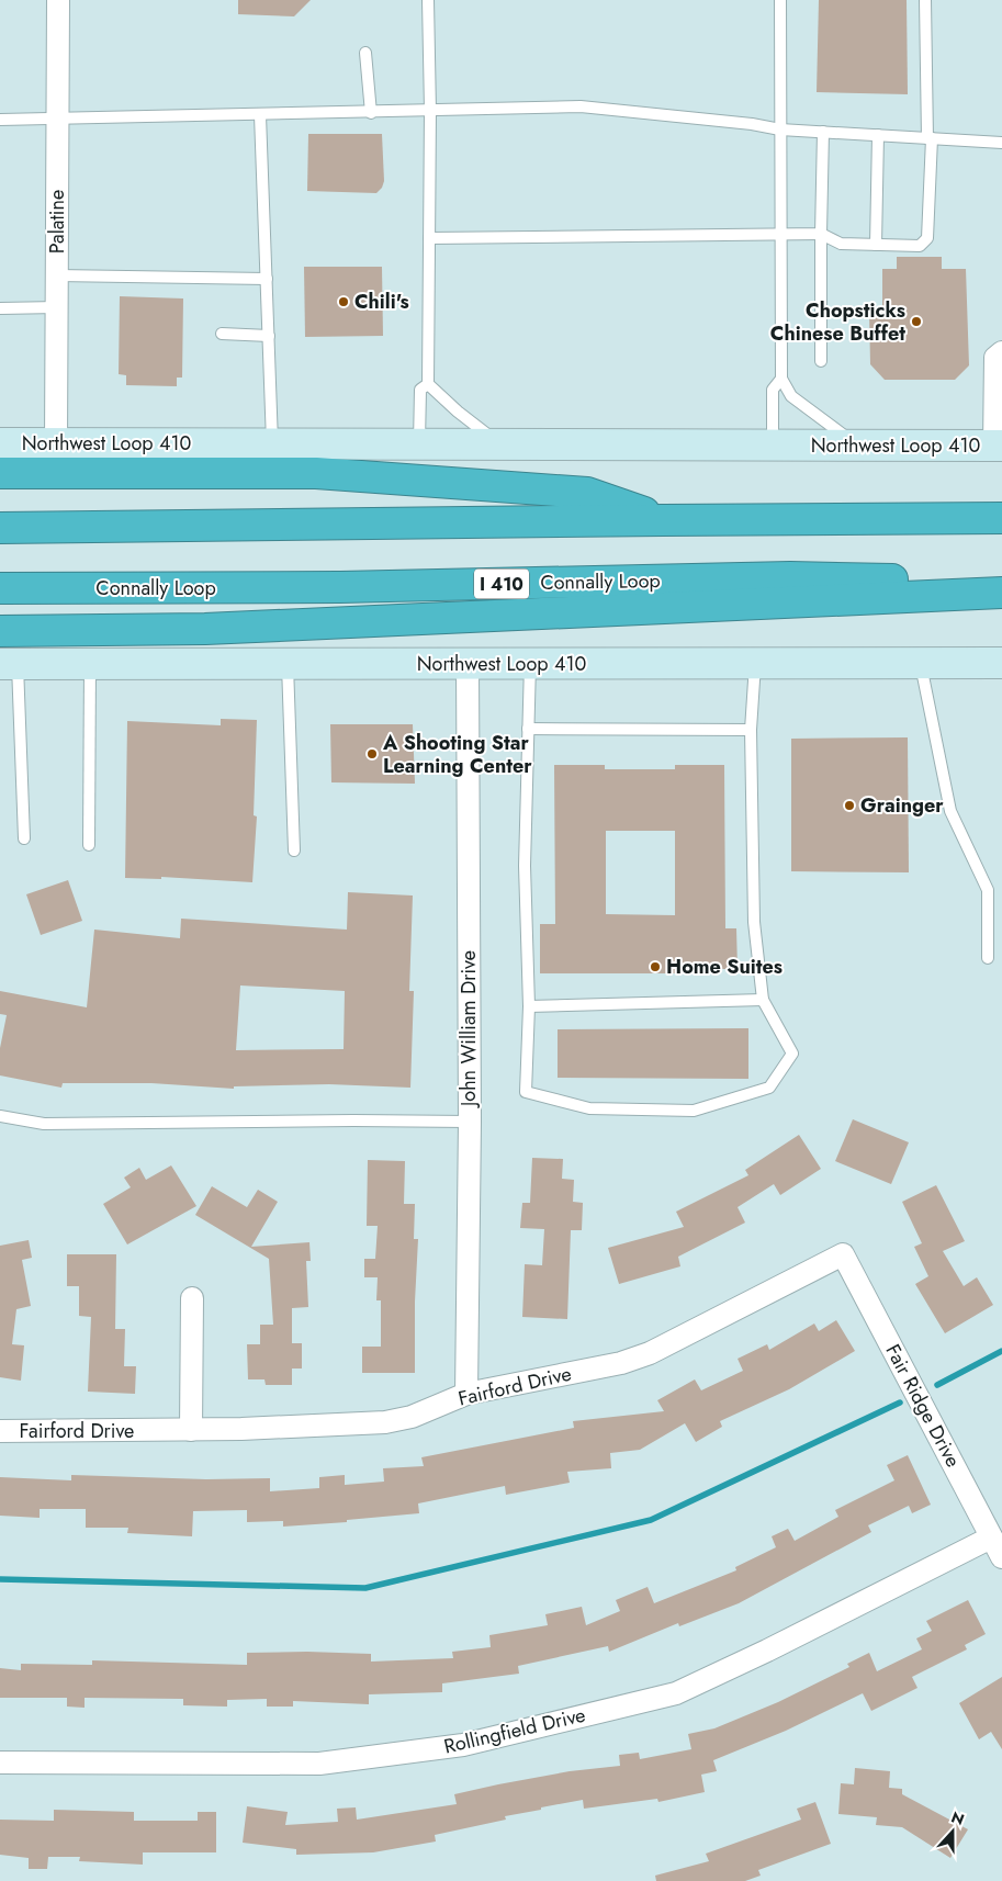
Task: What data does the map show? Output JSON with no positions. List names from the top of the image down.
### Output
{
  "streets": {
    "highway": ["Connally Loop", "I 410"],
    "main road": ["Northwest Loop 410"],
    "street": [
      "Palatine",
      "John William Drive",
      "Fairford Drive",
      "Fair Ridge Drive",
      "Rollingfield Drive"
    ]
  },
  "crossings": [
    ["Palatine", "Northwest Loop 410"],
    ["Northwest Loop 410", "John William Drive"],
    ["John William Drive", "Fairford Drive"],
    ["Fairford Drive", "Fair Ridge Drive"],
    ["Fair Ridge Drive", "Rollingfield Drive"]
  ],
  "places": [
    "Chili's",
    "Chopsticks Chinese Buffet",
    "A Shooting Star Learning Center",
    "Grainger",
    "Home Suites"
  ],
  "north": "top"
}
